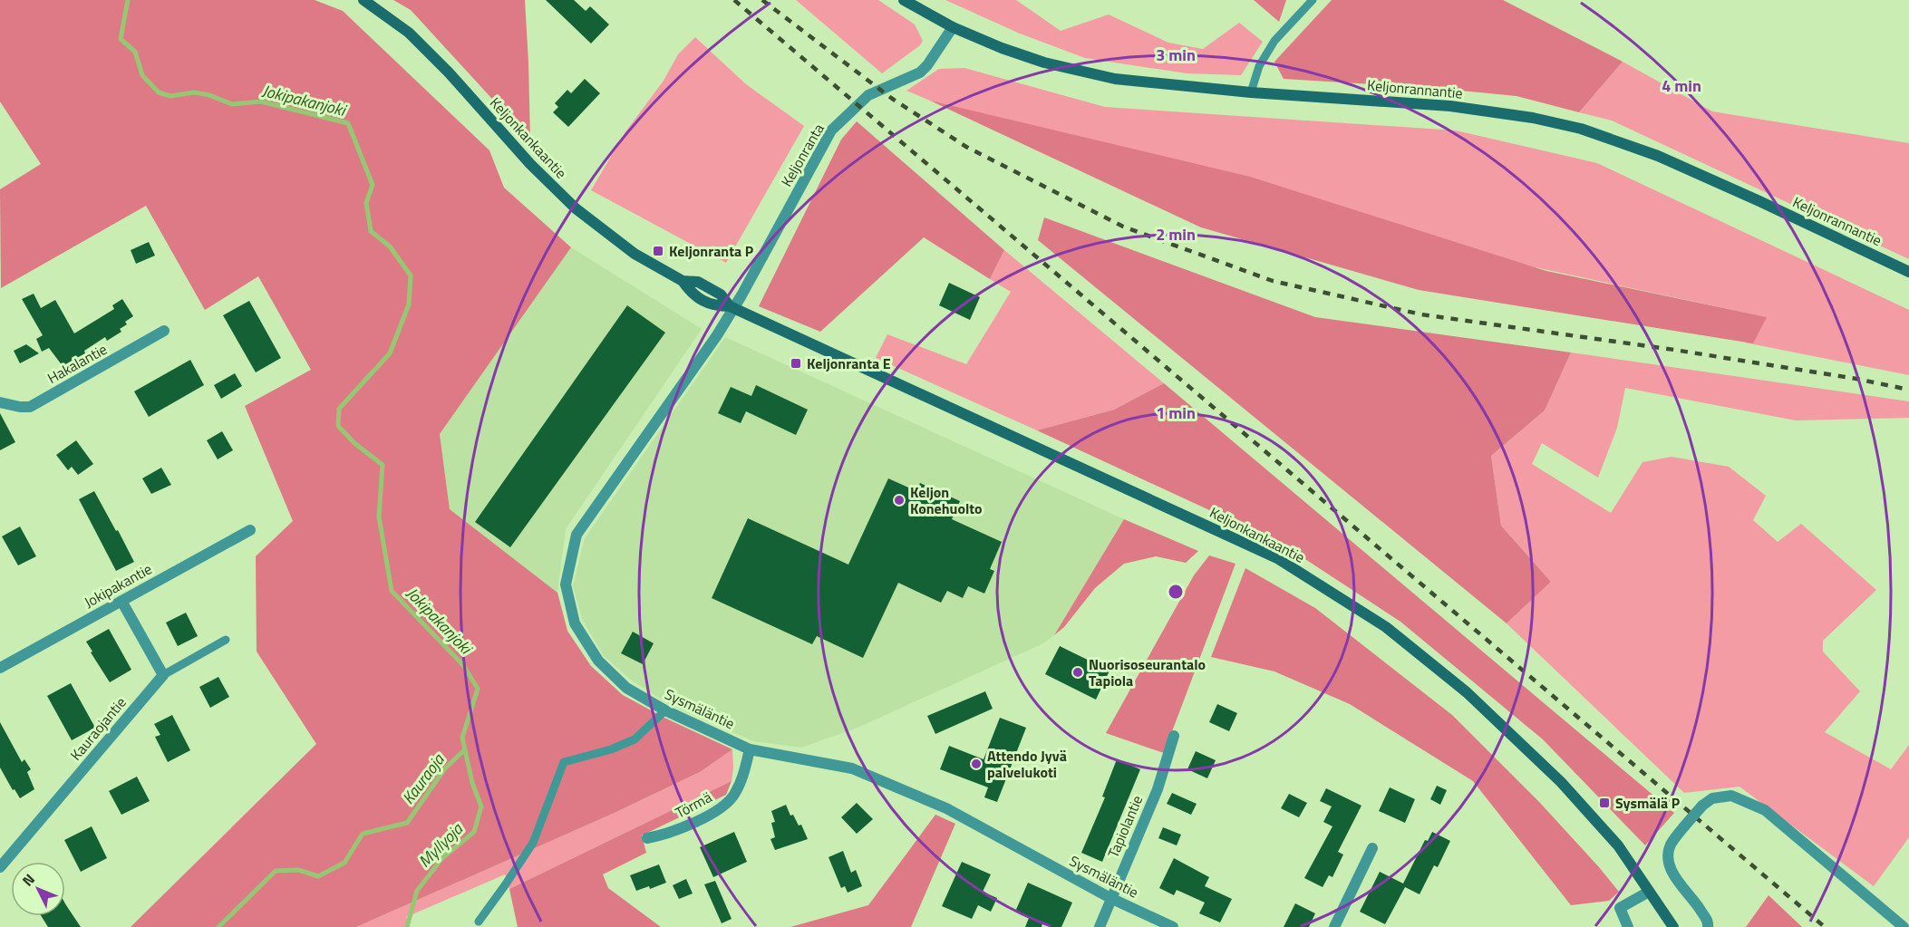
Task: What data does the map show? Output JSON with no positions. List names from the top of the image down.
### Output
{
  "streets": {
    "main road": ["Keljonrannantie", "Keljonkankaantie"],
    "street": [
      "Keljonranta",
      "Hakalantie",
      "Jokipakantie",
      "Sysmäläntie",
      "Kauraojantie",
      "Törmä",
      "Tapiolantie"
    ]
  },
  "crossings": [
    ["Keljonrannantie", "Keljonranta"],
    ["Keljonkankaantie", "Keljonranta"],
    ["Keljonkankaantie", "Sysmäläntie"],
    ["Keljonranta", "Sysmäläntie"],
    ["Sysmäläntie", "Törmä"],
    ["Sysmäläntie", "Tapiolantie"]
  ],
  "water": ["Jokipakanjoki", "Kauraoja", "Myllyoja"],
  "places": {
    "transit": ["Keljonranta P", "Keljonranta E", "Sysmälä P"],
    "other": ["Keljon Konehuolto", "Nuorisoseurantalo Tapiola", "Attendo Jyvä palvelukoti"]
  },
  "north": "top left",
  "rings": [
    "3 min",
    "4 min",
    "2 min",
    "1 min"
  ]
}
